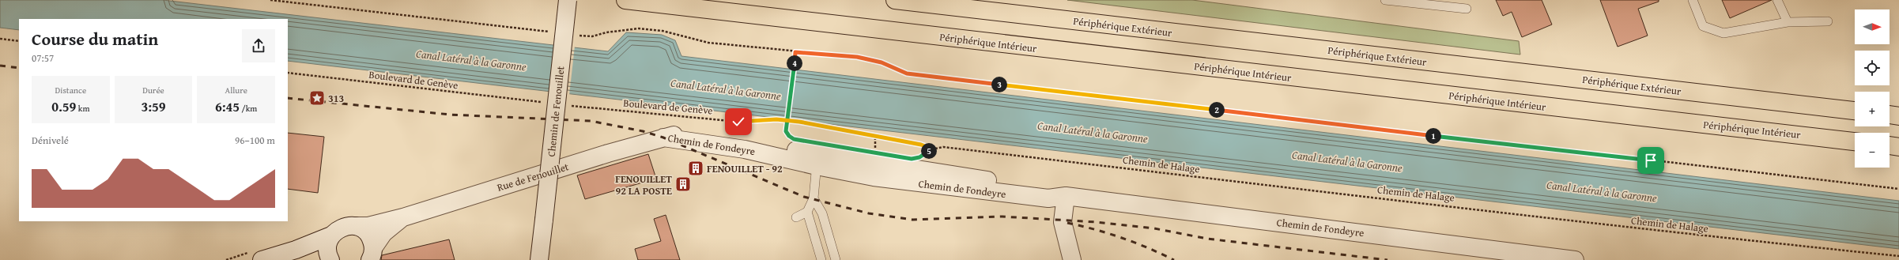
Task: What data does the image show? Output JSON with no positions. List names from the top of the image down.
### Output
{
  "streets": {
    "highway": ["Périphérique Extérieur", "Périphérique Intérieur"],
    "street": ["Chemin de Fenouillet", "Chemin de Fondeyre", "Rue de Fenouillet"],
    "path": ["Boulevard de Genève", "Chemin de Halage"]
  },
  "crossings": [
    ["Boulevard de Genève", "Chemin de Halage"],
    ["Chemin de Fondeyre", "Rue de Fenouillet"]
  ],
  "water": ["Canal Latéral à la Garonne"],
  "places": {
    "place": ["313"],
    "building": ["FENOUILLET - 92", "FENOUILLET 92 LA POSTE"]
  },
  "north": "right",
  "page": {
    "map_buttons": ["+", "−"],
    "heading": ["Course du matin", "07:57"],
    "pins": [
      "4",
      "3",
      "2",
      "1",
      "5"
    ],
    "stats": [
      ["Distance", "0.59 km"],
      ["Durée", "3:59"],
      ["Allure", "6:45 /km"]
    ],
    "chart": ["Dénivelé", "96–100 m"]
  }
}
